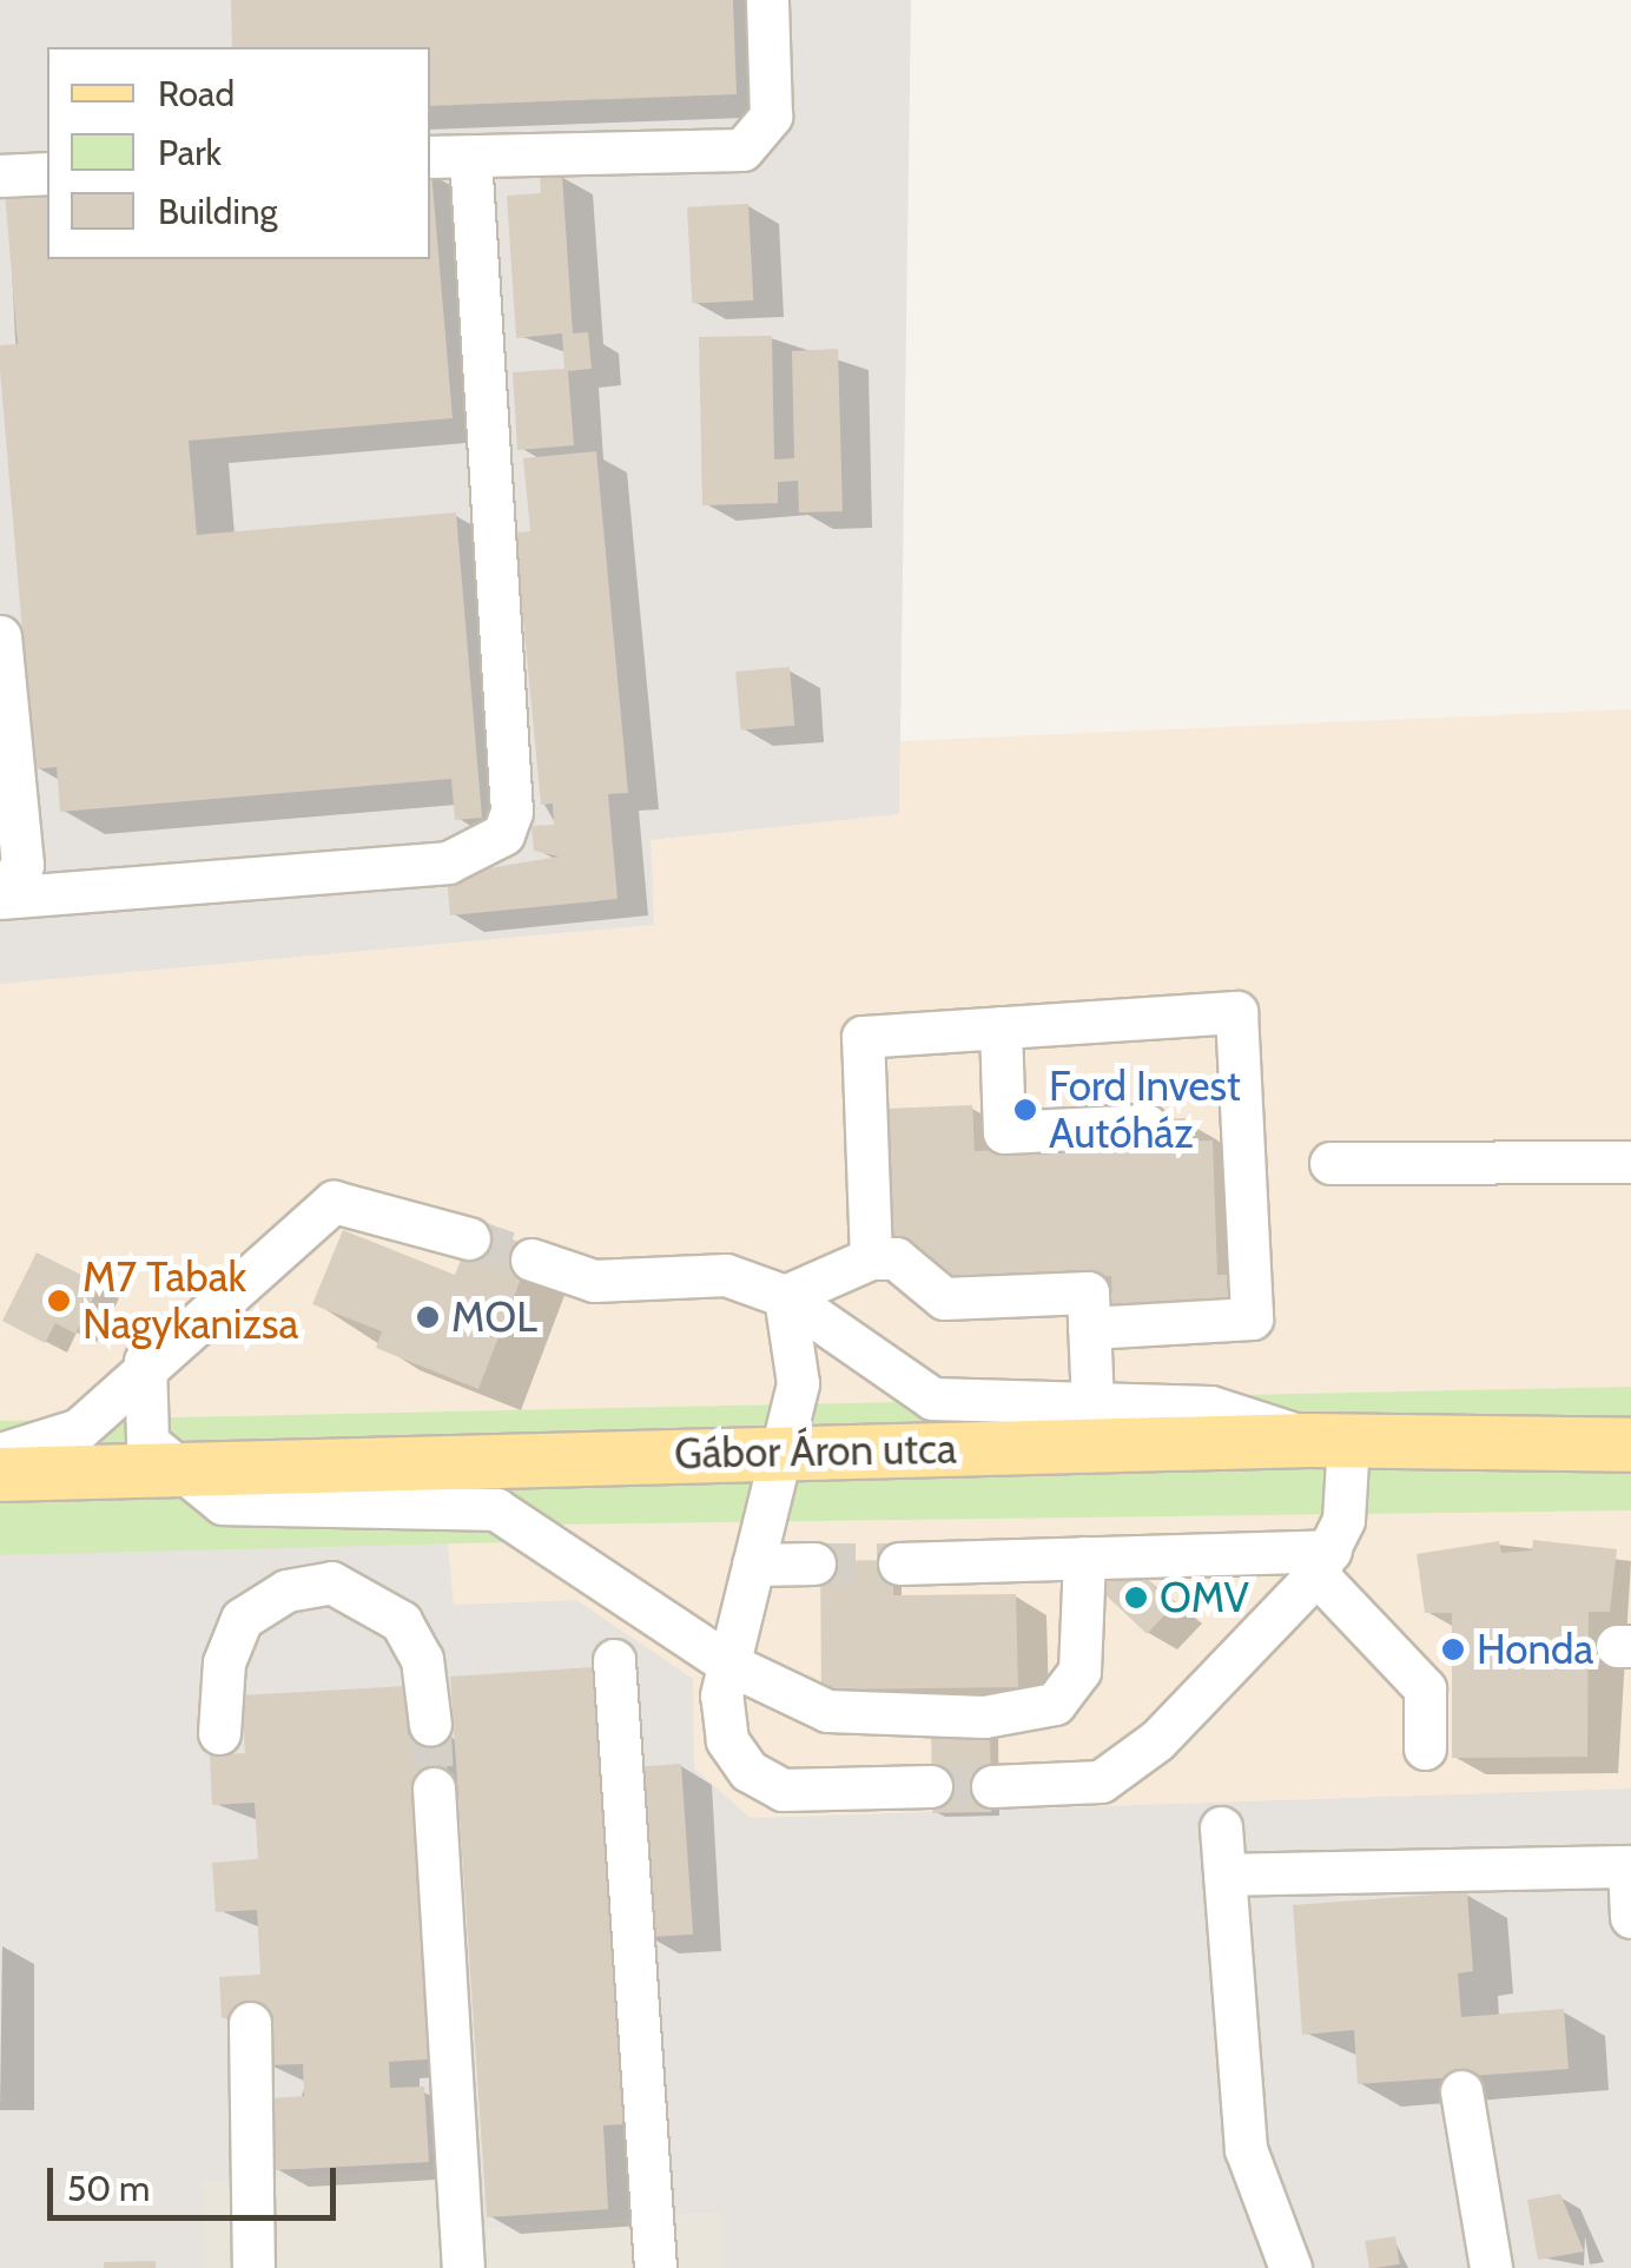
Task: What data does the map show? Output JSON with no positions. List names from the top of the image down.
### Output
{
  "streets": {
    "main road": ["Gábor Áron utca"]
  },
  "places": [
    "Ford Invest Autóház",
    "M7 Tabak Nagykanizsa",
    "MOL",
    "OMV",
    "Honda"
  ],
  "legend": ["Road", "Park", "Building"],
  "scale_bar": "50 m"
}
